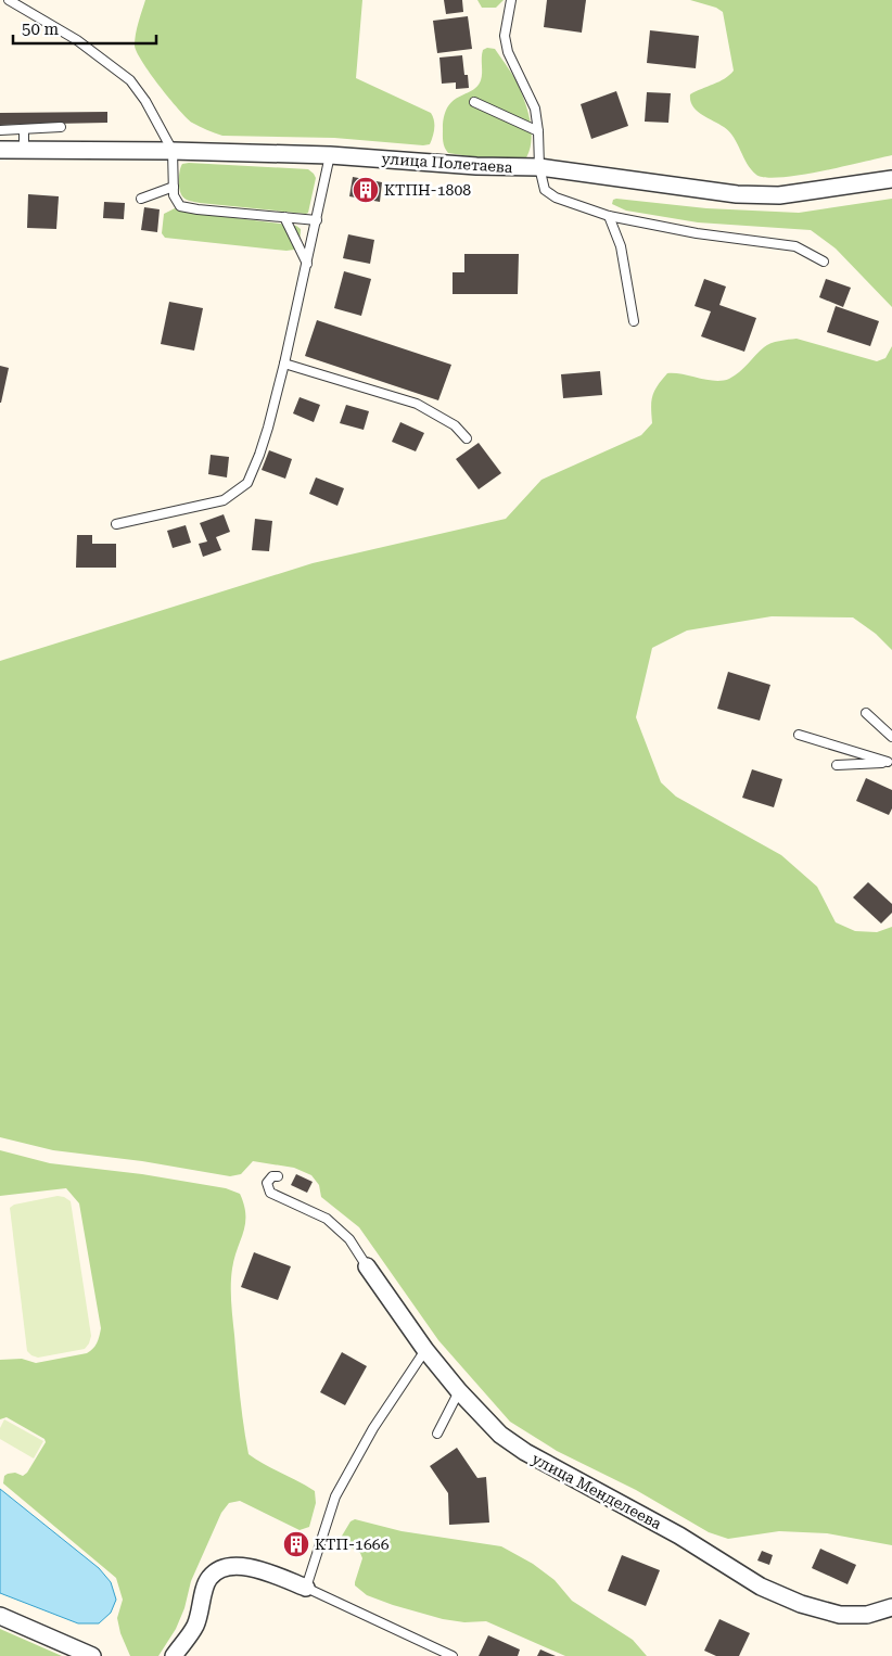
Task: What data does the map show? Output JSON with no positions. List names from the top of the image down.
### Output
{
  "streets": {
    "street": ["улица Полетаева", "улица Менделеева"]
  },
  "places": {
    "building": ["КТПН-1808", "КТП-1666"]
  },
  "scale_bar": "50 m"
}
